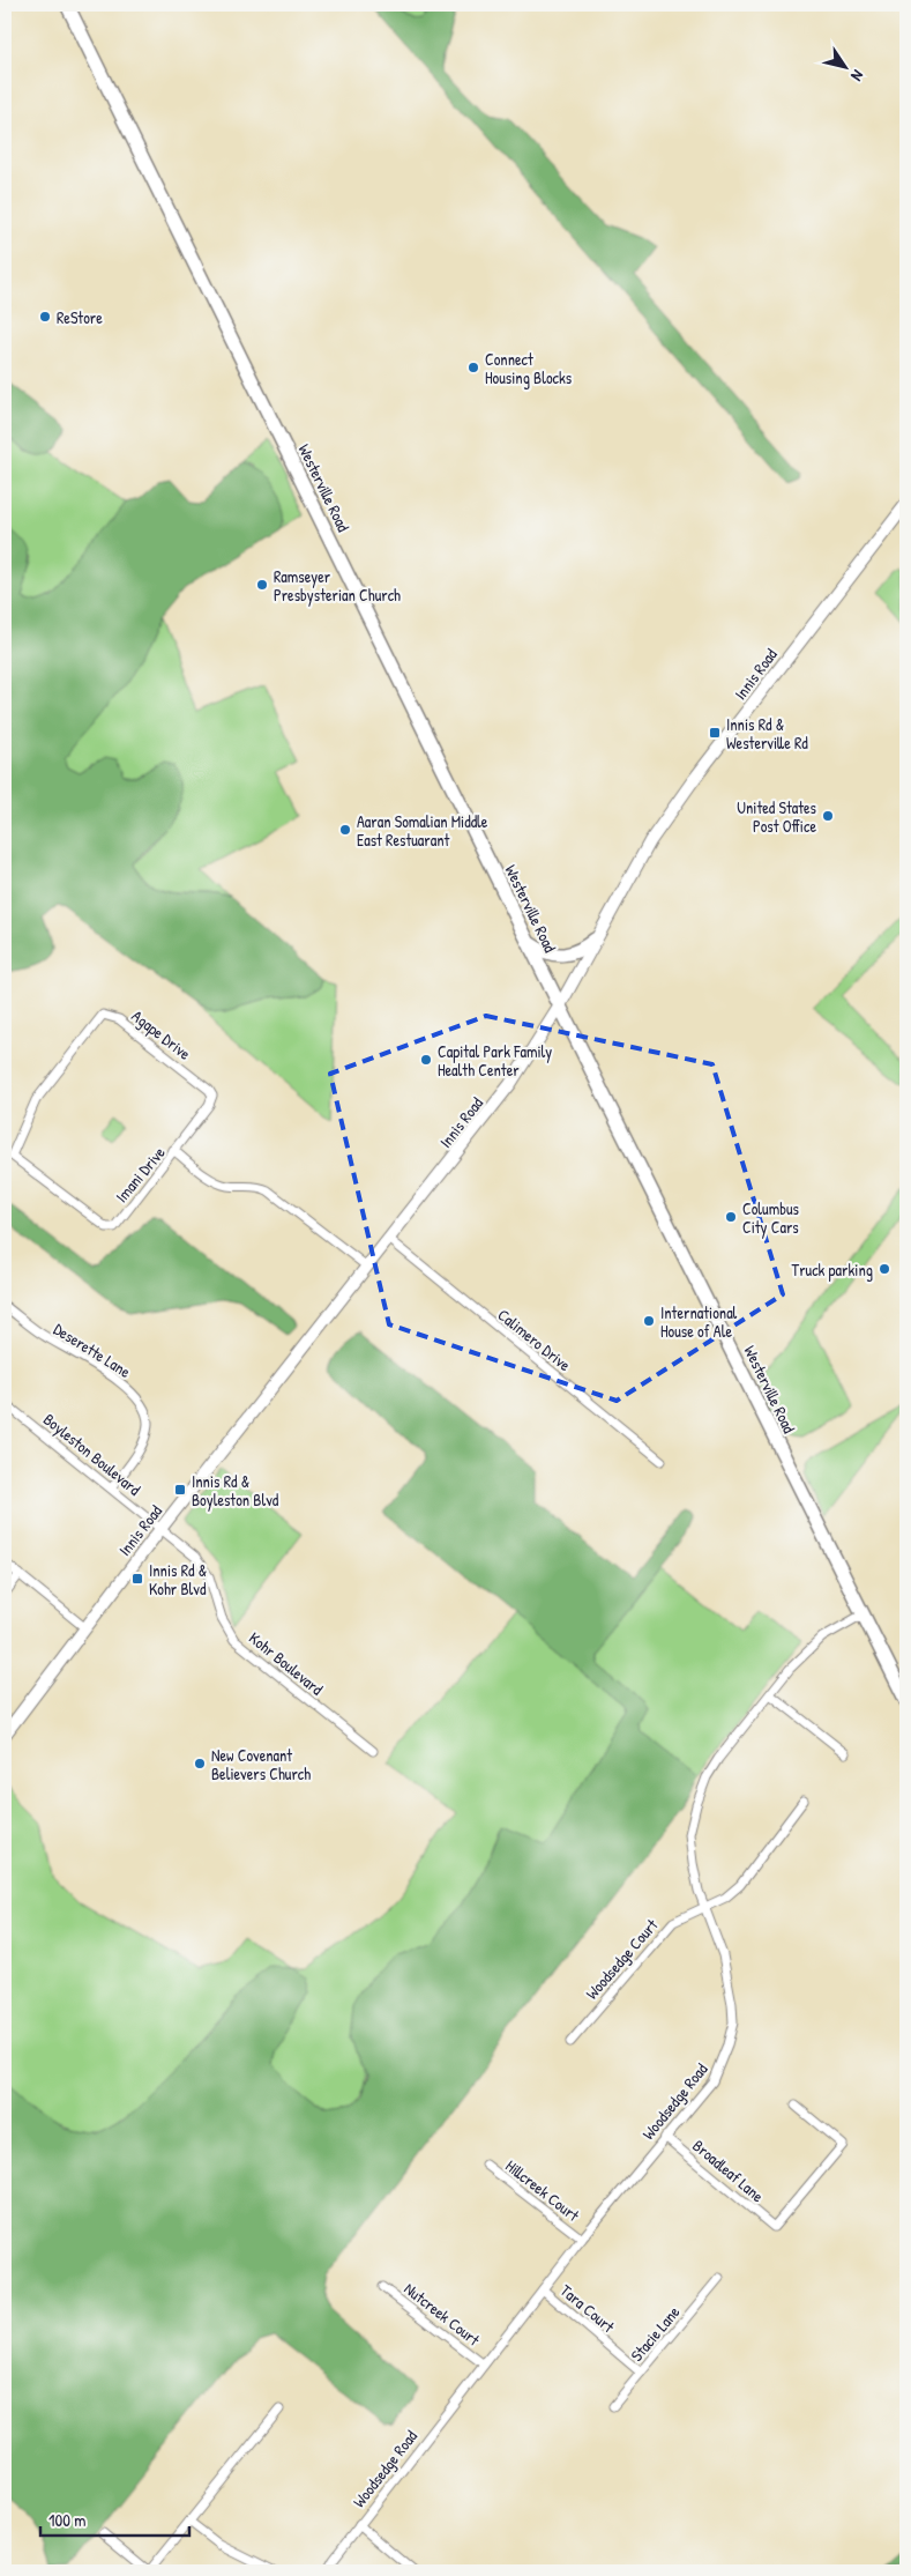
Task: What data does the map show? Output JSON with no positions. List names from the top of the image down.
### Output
{
  "streets": {
    "main road": ["Westerville Road", "Innis Road"],
    "street": [
      "Agape Drive",
      "Imani Drive",
      "Calimero Drive",
      "Deserette Lane",
      "Boyleston Boulevard",
      "Kohr Boulevard",
      "Woodsedge Court",
      "Woodsedge Road",
      "Broadleaf Lane",
      "Hillcreek Court",
      "Tara Court",
      "Nutcreek Court",
      "Stacie Lane"
    ]
  },
  "crossings": [
    ["Westerville Road", "Innis Road"],
    ["Westerville Road", "Woodsedge Road"],
    ["Innis Road", "Imani Drive"],
    ["Innis Road", "Calimero Drive"],
    ["Innis Road", "Boyleston Boulevard"],
    ["Innis Road", "Kohr Boulevard"],
    ["Agape Drive", "Imani Drive"],
    ["Deserette Lane", "Boyleston Boulevard"],
    ["Boyleston Boulevard", "Kohr Boulevard"],
    ["Woodsedge Court", "Woodsedge Road"],
    ["Woodsedge Road", "Broadleaf Lane"],
    ["Woodsedge Road", "Hillcreek Court"],
    ["Woodsedge Road", "Tara Court"],
    ["Woodsedge Road", "Nutcreek Court"],
    ["Tara Court", "Stacie Lane"]
  ],
  "places": {
    "other": [
      "ReStore",
      "Connect Housing Blocks",
      "Ramseyer Presbysterian Church",
      "United States Post Office",
      "Aaran Somalian Middle East Restuarant",
      "Capital Park Family Health Center",
      "Columbus City Cars",
      "Truck parking",
      "International House of Ale",
      "New Covenant Believers Church"
    ],
    "transit": ["Innis Rd & Westerville Rd", "Innis Rd & Boyleston Blvd", "Innis Rd & Kohr Blvd"]
  },
  "scale_bar": "100 m",
  "north": "bottom right"
}
